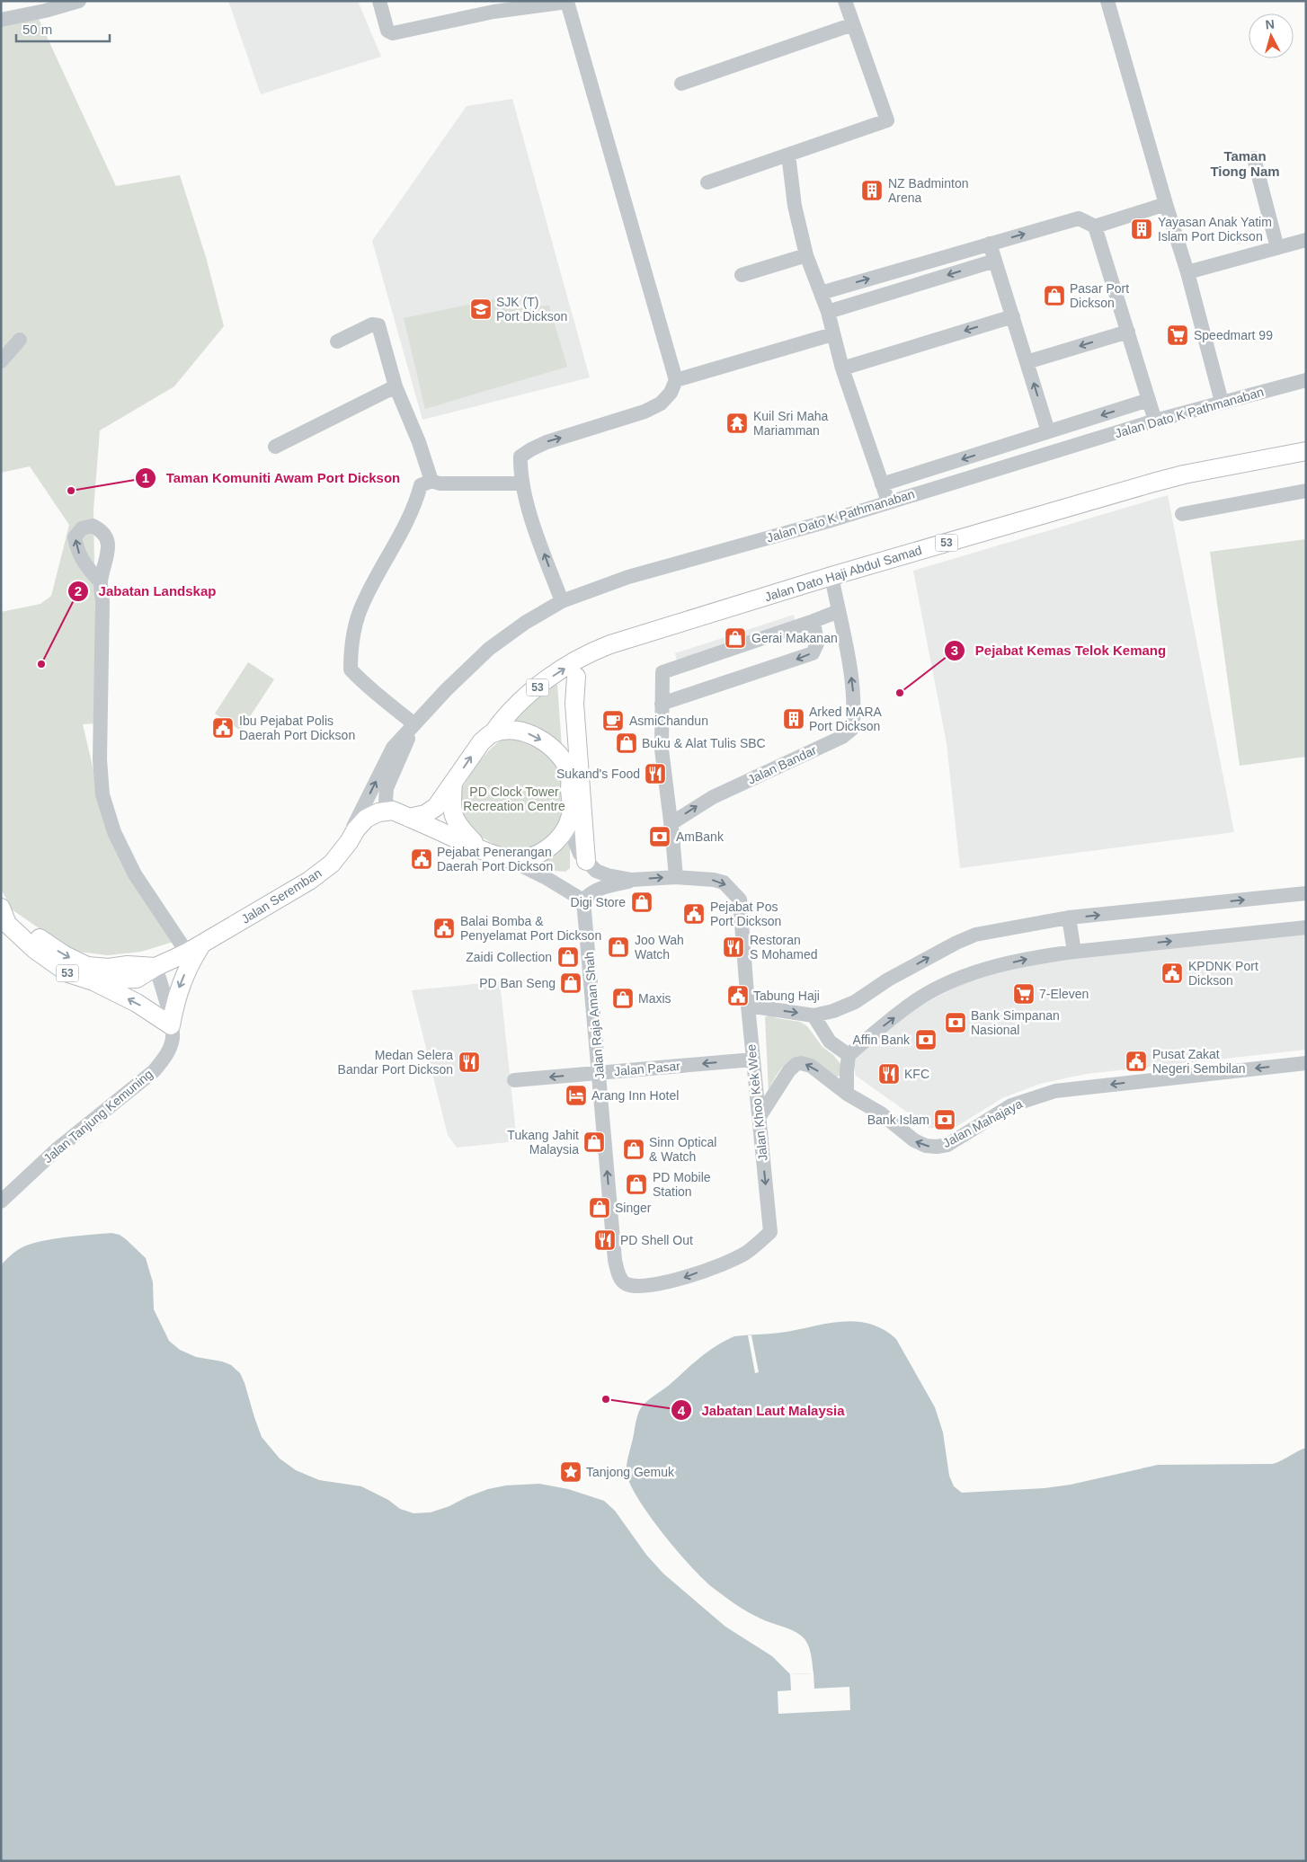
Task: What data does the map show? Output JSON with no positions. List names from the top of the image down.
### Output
{
  "streets": {
    "main road": ["53", "Jalan Dato Haji Abdul Samad", "Jalan Seremban"],
    "street": [
      "Jalan Dato K Pathmanaban",
      "Jalan Bandar",
      "Jalan Raja Aman Shah",
      "Jalan Pasar",
      "Jalan Khoo Kek Wee",
      "Jalan Tanjung Kemuning",
      "Jalan Mahajaya"
    ]
  },
  "crossings": [
    ["Jalan Dato K Pathmanaban", "Jalan Seremban"],
    ["Jalan Dato Haji Abdul Samad", "Jalan Bandar"],
    ["Jalan Seremban", "Jalan Tanjung Kemuning"],
    ["Jalan Raja Aman Shah", "Jalan Pasar"],
    ["Jalan Raja Aman Shah", "Jalan Khoo Kek Wee"],
    ["Jalan Pasar", "Jalan Khoo Kek Wee"],
    ["Jalan Khoo Kek Wee", "Jalan Mahajaya"]
  ],
  "one_way": ["Jalan Bandar", "Jalan Raja Aman Shah", "Jalan Pasar"],
  "districts": ["Taman Tiong Nam"],
  "parks": ["PD Clock Tower Recreation Centre"],
  "places": {
    "building": ["NZ Badminton Arena", "Yayasan Anak Yatim Islam Port Dickson", "Arked MARA Port Dickson"],
    "shop": [
      "Pasar Port Dickson",
      "Gerai Makanan",
      "Buku & Alat Tulis SBC",
      "Digi Store",
      "Joo Wah Watch",
      "Zaidi Collection",
      "PD Ban Seng",
      "Maxis",
      "Tukang Jahit Malaysia",
      "Sinn Optical & Watch",
      "PD Mobile Station",
      "Singer"
    ],
    "school or university": ["SJK (T) Port Dickson"],
    "supermarket": ["Speedmart 99", "7-Eleven"],
    "temple": ["Kuil Sri Maha Mariamman"],
    "other": [
      "Taman Komuniti Awam Port Dickson",
      "Jabatan Landskap",
      "Pejabat Kemas Telok Kemang",
      "Jabatan Laut Malaysia"
    ],
    "cafe": ["AsmiChandun"],
    "public building": [
      "Ibu Pejabat Polis Daerah Port Dickson",
      "Pejabat Penerangan Daerah Port Dickson",
      "Pejabat Pos Port Dickson",
      "Balai Bomba & Penyelamat Port Dickson",
      "KPDNK Port Dickson",
      "Tabung Haji",
      "Pusat Zakat Negeri Sembilan"
    ],
    "restaurant": [
      "Sukand's Food",
      "Restoran S Mohamed",
      "Medan Selera Bandar Port Dickson",
      "KFC",
      "PD Shell Out"
    ],
    "bank": [
      "AmBank",
      "Bank Simpanan Nasional",
      "Affin Bank",
      "Bank Islam"
    ],
    "hotel": ["Arang Inn Hotel"],
    "place": ["Tanjong Gemuk"]
  },
  "scale_bar": "50 m",
  "north": "top"
}
